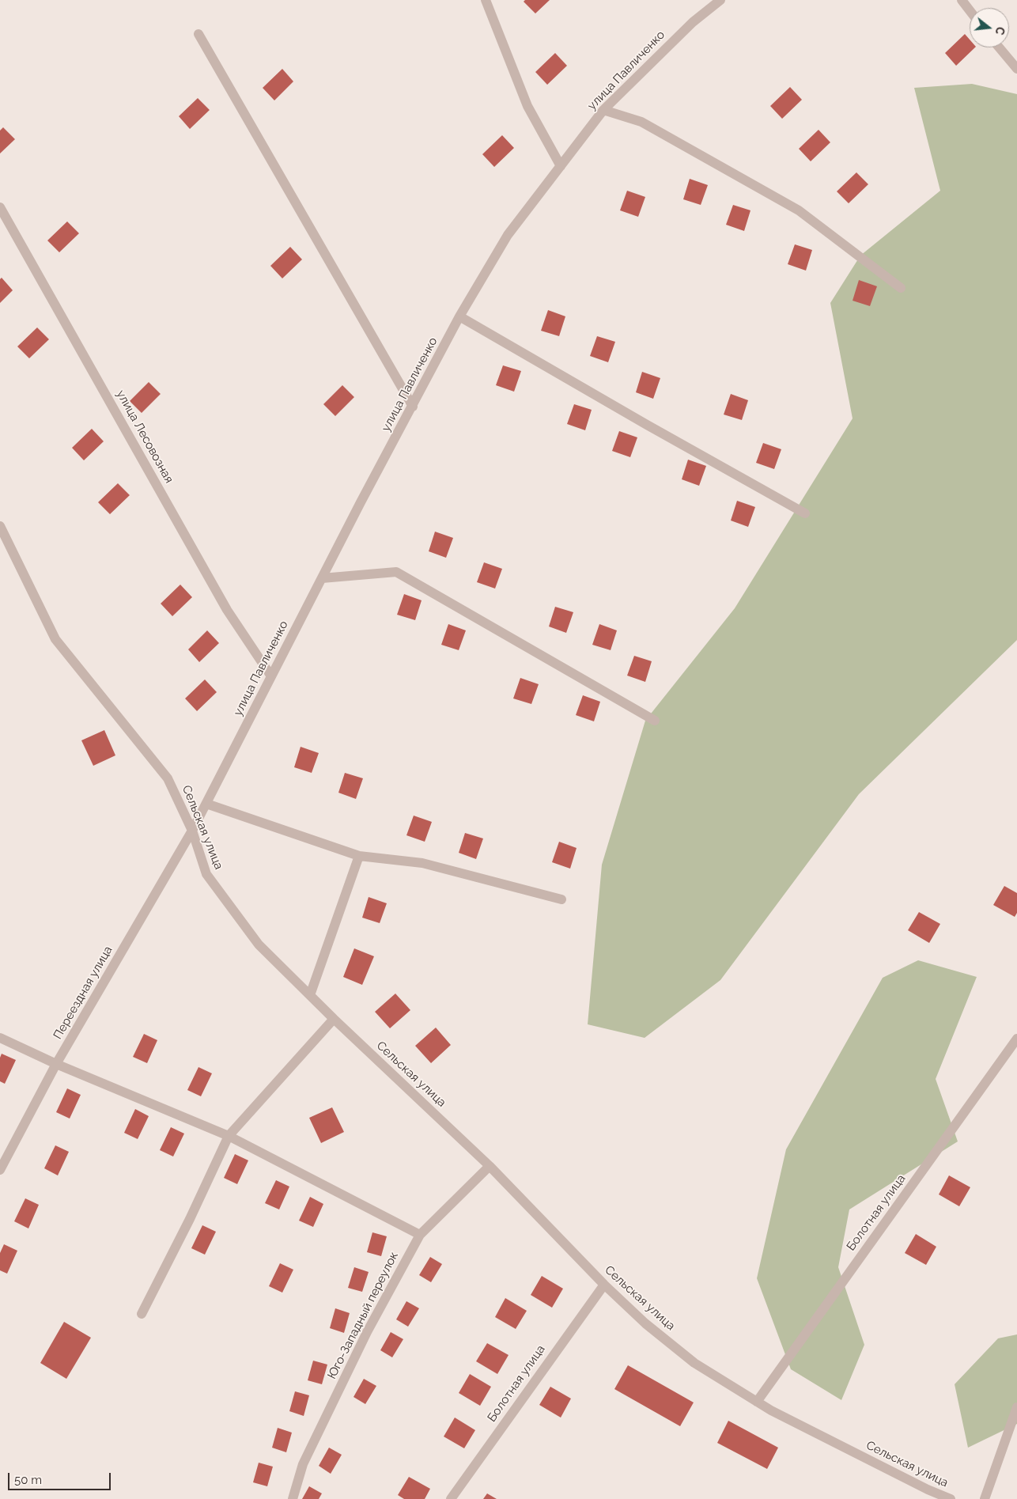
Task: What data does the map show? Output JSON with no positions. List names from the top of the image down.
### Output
{
  "streets": {
    "street": [
      "улица Павличенко",
      "улица Лесовозная",
      "Сельская улица",
      "Переездная улица",
      "Болотная улица",
      "Юго-Западный переулок"
    ]
  },
  "crossings": [
    ["улица Павличенко", "улица Лесовозная"],
    ["улица Павличенко", "Сельская улица"],
    ["улица Павличенко", "Переездная улица"],
    ["Сельская улица", "Переездная улица"],
    ["Сельская улица", "Болотная улица"],
    ["Сельская улица", "Юго-Западный переулок"]
  ],
  "scale_bar": "50 m",
  "north": "right"
}
